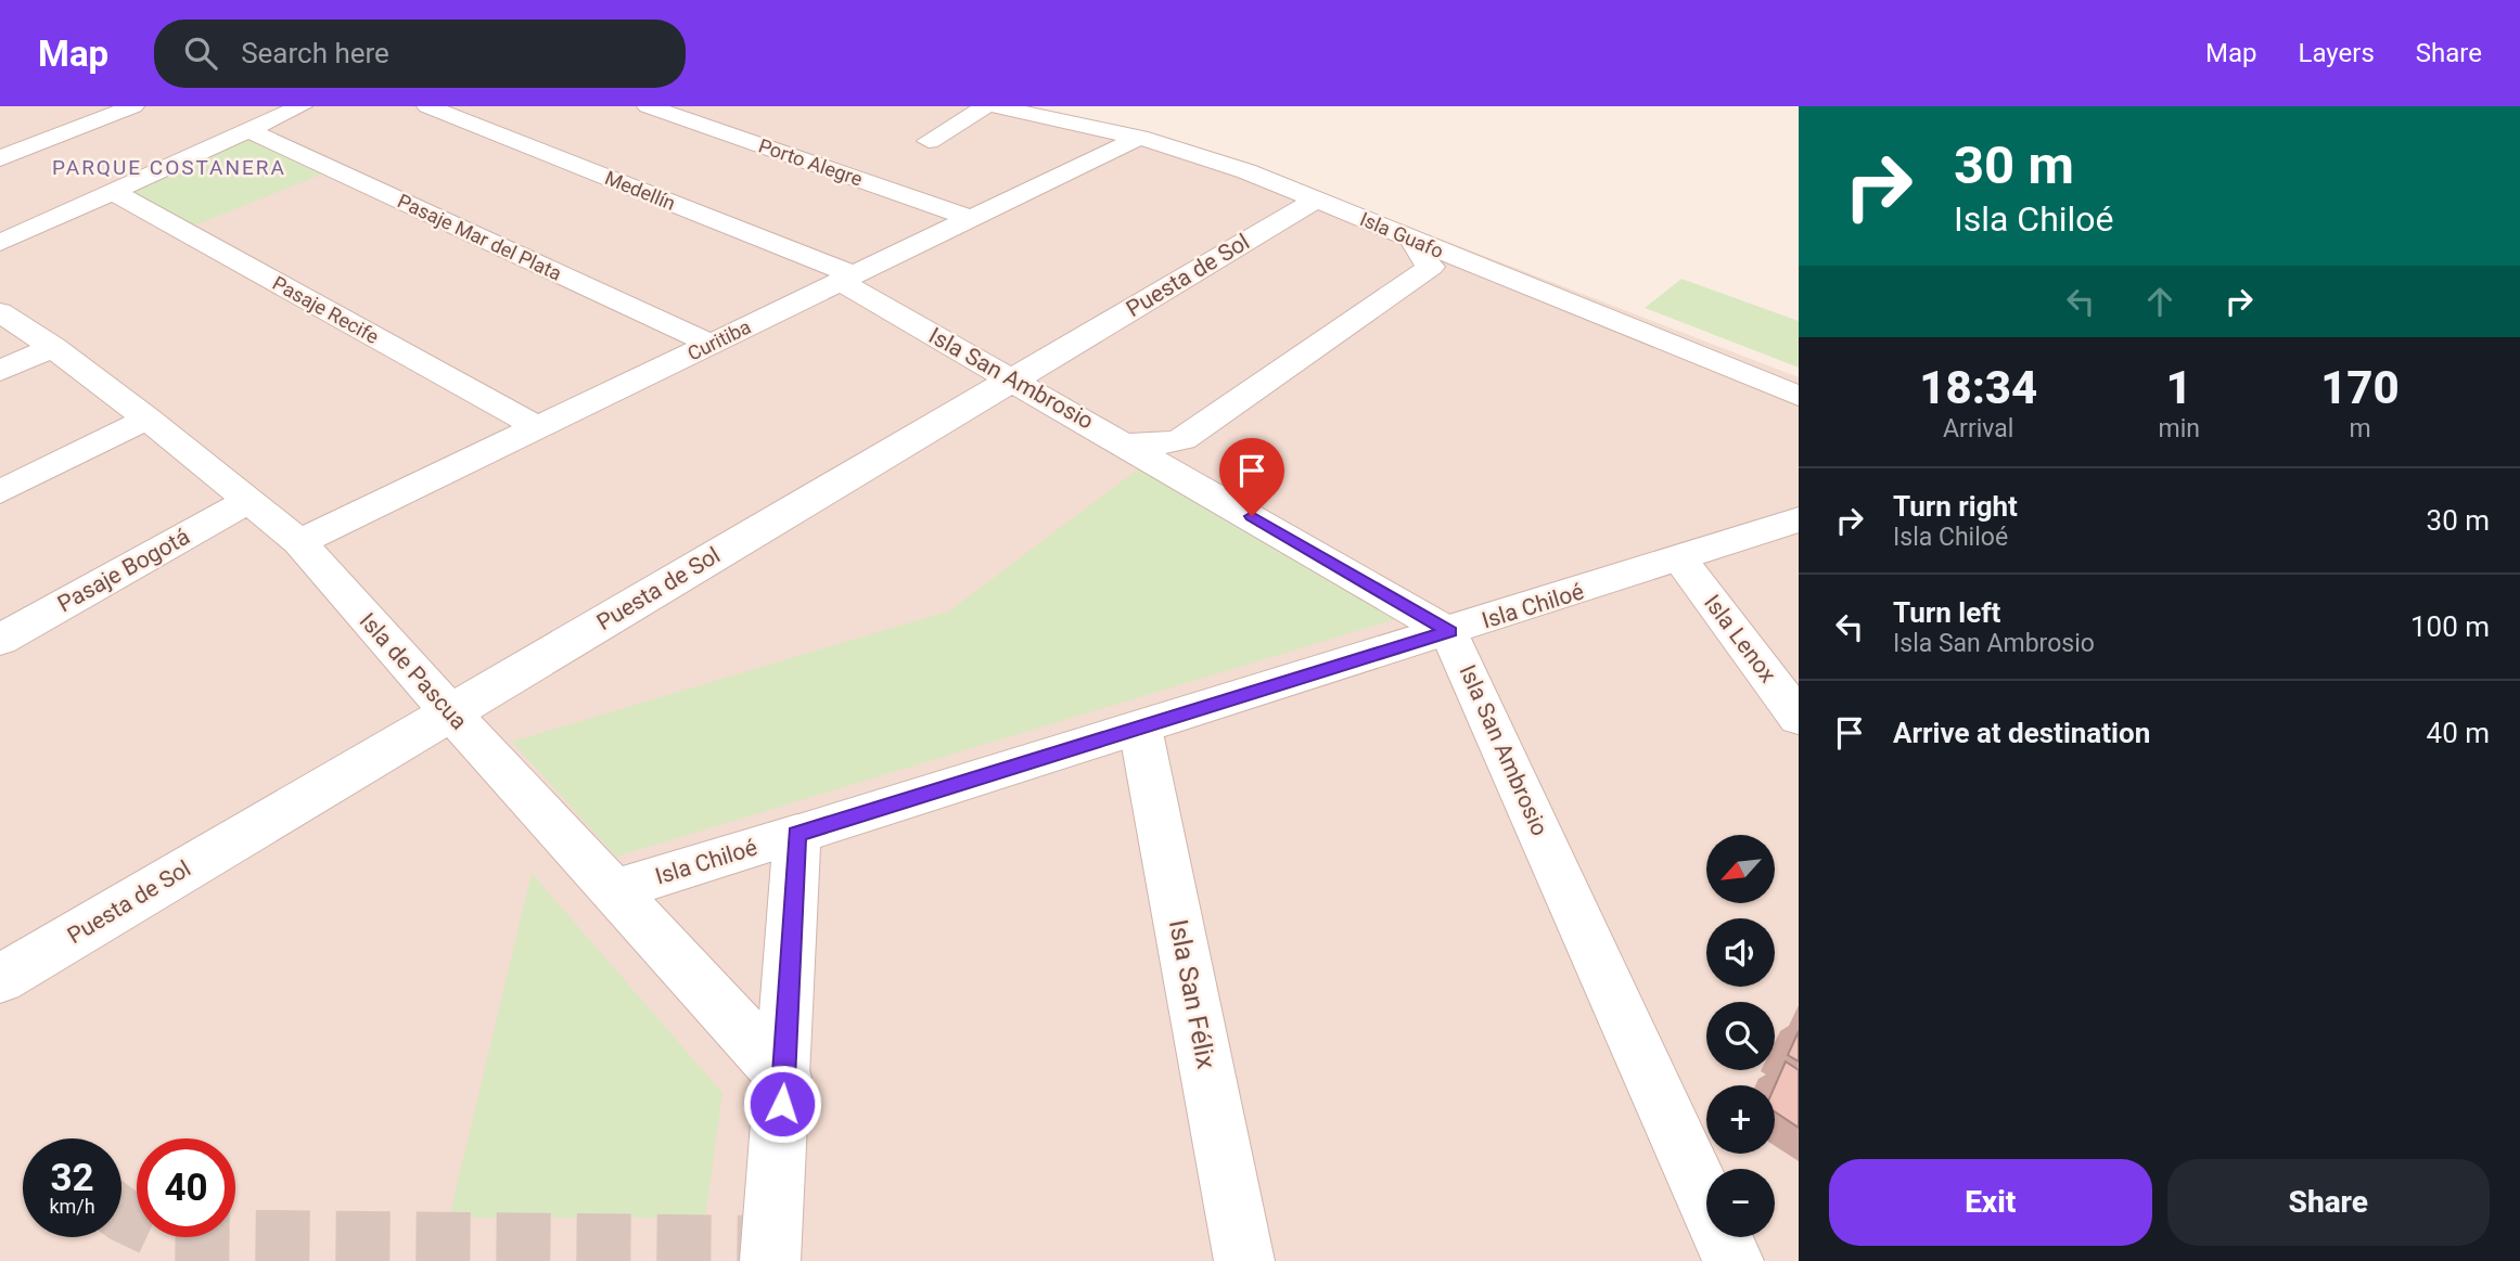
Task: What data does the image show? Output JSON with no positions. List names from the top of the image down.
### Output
{
  "streets": {
    "street": [
      "Porto Alegre",
      "Medellín",
      "Isla Guafo",
      "Pasaje Mar del Plata",
      "Puesta de Sol",
      "Pasaje Recife",
      "Curitiba",
      "Isla San Ambrosio",
      "Pasaje Bogotá",
      "Isla Chiloé",
      "Isla Lenox",
      "Isla de Pascua",
      "Isla San Félix"
    ]
  },
  "crossings": [
    ["Porto Alegre", "Curitiba"],
    ["Medellín", "Curitiba"],
    ["Medellín", "Isla San Ambrosio"],
    ["Isla Guafo", "Puesta de Sol"],
    ["Isla Guafo", "Curitiba"],
    ["Pasaje Mar del Plata", "Curitiba"],
    ["Puesta de Sol", "Isla San Ambrosio"],
    ["Puesta de Sol", "Isla de Pascua"],
    ["Pasaje Recife", "Curitiba"],
    ["Curitiba", "Isla San Ambrosio"],
    ["Curitiba", "Isla de Pascua"],
    ["Isla San Ambrosio", "Isla Chiloé"],
    ["Pasaje Bogotá", "Isla de Pascua"],
    ["Isla Chiloé", "Isla Lenox"],
    ["Isla Chiloé", "Isla de Pascua"],
    ["Isla Chiloé", "Isla San Félix"]
  ],
  "districts": ["PARQUE COSTANERA"],
  "north": "bottom left",
  "page": {
    "header": "Map",
    "search": "Search here",
    "nav": ["Map", "Layers", "Share"],
    "turn": ["30 m", "Isla Chiloé"],
    "eta": [
      "18:34",
      "Arrival",
      "1",
      "min",
      "170",
      "m"
    ],
    "list": [
      {
        "name": "Turn right",
        "note": "Isla Chiloé",
        "value": "30 m"
      },
      {
        "name": "Turn left",
        "note": "Isla San Ambrosio",
        "value": "100 m"
      },
      {
        "name": "Arrive at destination",
        "value": "40 m"
      }
    ],
    "map_buttons": ["+", "−"],
    "speed": "32 km/h",
    "limit": "40",
    "buttons": ["Exit", "Share"]
  }
}
